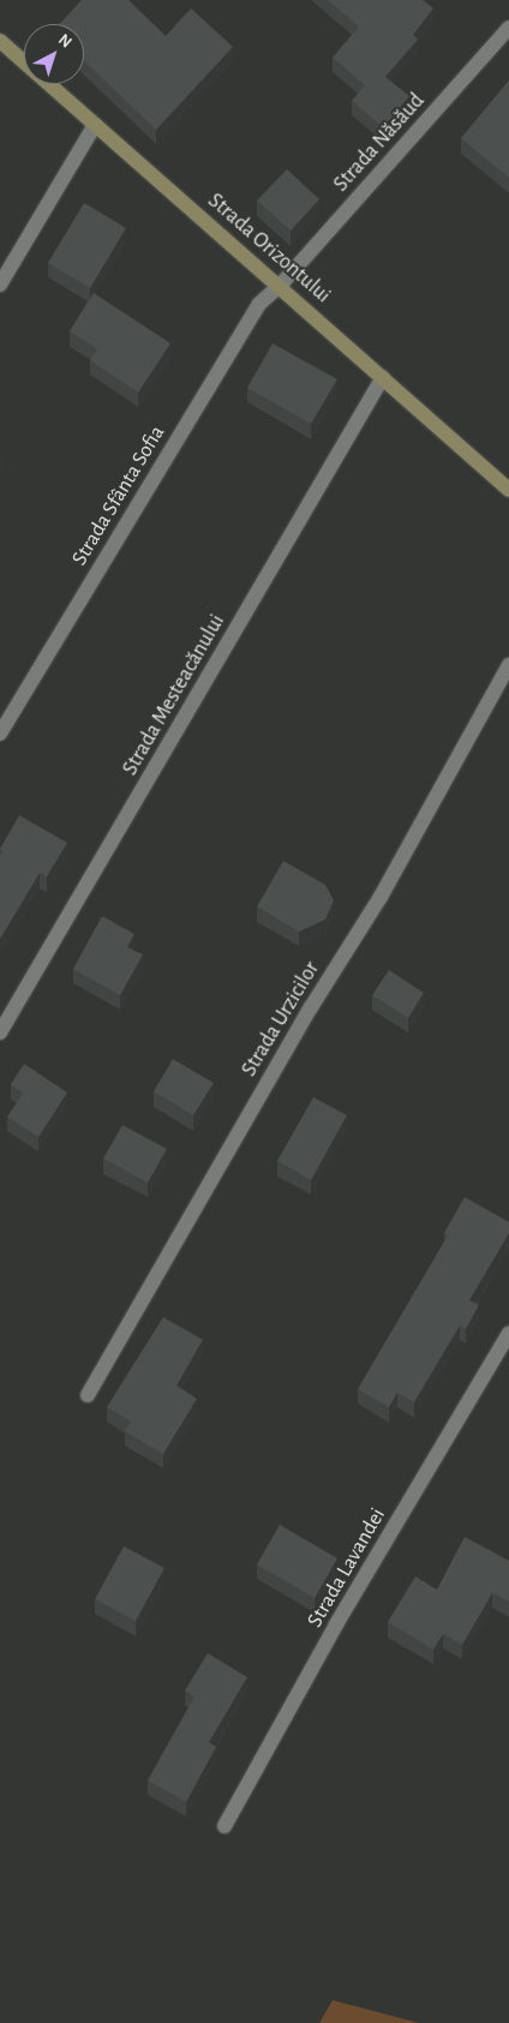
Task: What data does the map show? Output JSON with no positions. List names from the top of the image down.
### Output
{
  "streets": {
    "street": [
      "Strada Năsăud",
      "Strada Orizontului",
      "Strada Sfânta Sofia",
      "Strada Mesteacănului",
      "Strada Urzicilor",
      "Strada Lavandei"
    ]
  },
  "crossings": [
    ["Strada Năsăud", "Strada Orizontului"],
    ["Strada Năsăud", "Strada Sfânta Sofia"],
    ["Strada Orizontului", "Strada Sfânta Sofia"],
    ["Strada Orizontului", "Strada Mesteacănului"]
  ],
  "north": "top right"
}
